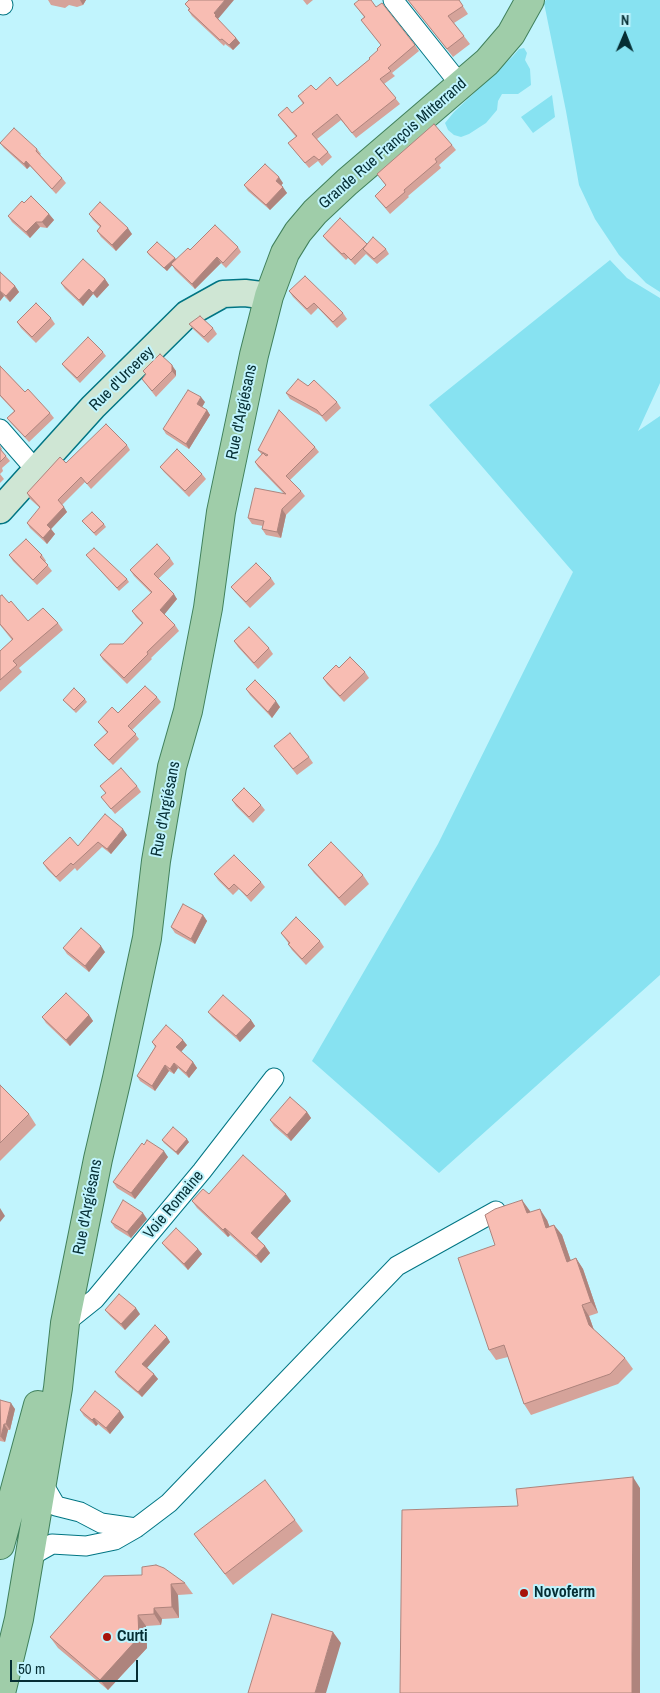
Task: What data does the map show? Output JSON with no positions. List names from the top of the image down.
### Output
{
  "streets": {
    "main road": ["Grande Rue François Mitterrand", "Rue d'Argiésans"],
    "street": ["Rue d'Urcerey", "Voie Romaine"]
  },
  "crossings": [
    ["Grande Rue François Mitterrand", "Rue d'Urcerey"],
    ["Grande Rue François Mitterrand", "Rue d'Argiésans"],
    ["Rue d'Urcerey", "Rue d'Argiésans"],
    ["Rue d'Argiésans", "Voie Romaine"]
  ],
  "places": ["Novoferm", "Curti"],
  "scale_bar": "50 m",
  "north": "top"
}
